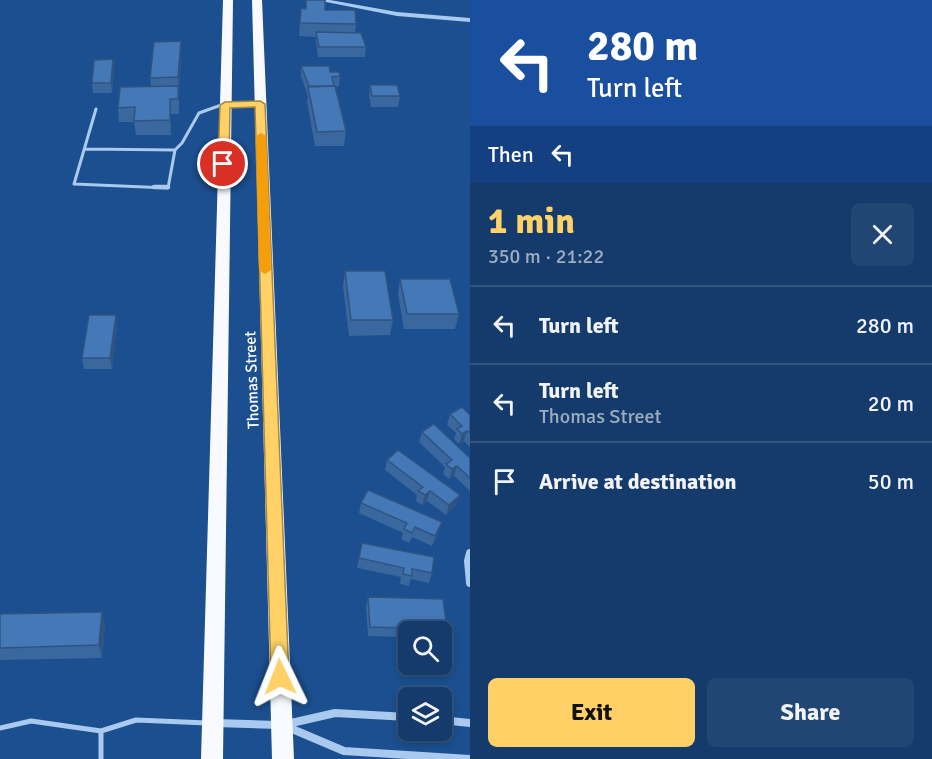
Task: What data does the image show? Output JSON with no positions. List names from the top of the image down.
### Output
{
  "streets": {
    "highway": ["Thomas Street"]
  },
  "page": {
    "turn": ["280 m", "Turn left"],
    "then": "Then",
    "heading": ["1 min", "350 m · 21:22"],
    "list": [
      {
        "name": "Turn left",
        "value": "280 m"
      },
      {
        "name": "Turn left",
        "note": "Thomas Street",
        "value": "20 m"
      },
      {
        "name": "Arrive at destination",
        "value": "50 m"
      }
    ],
    "buttons": ["Exit", "Share"]
  }
}
